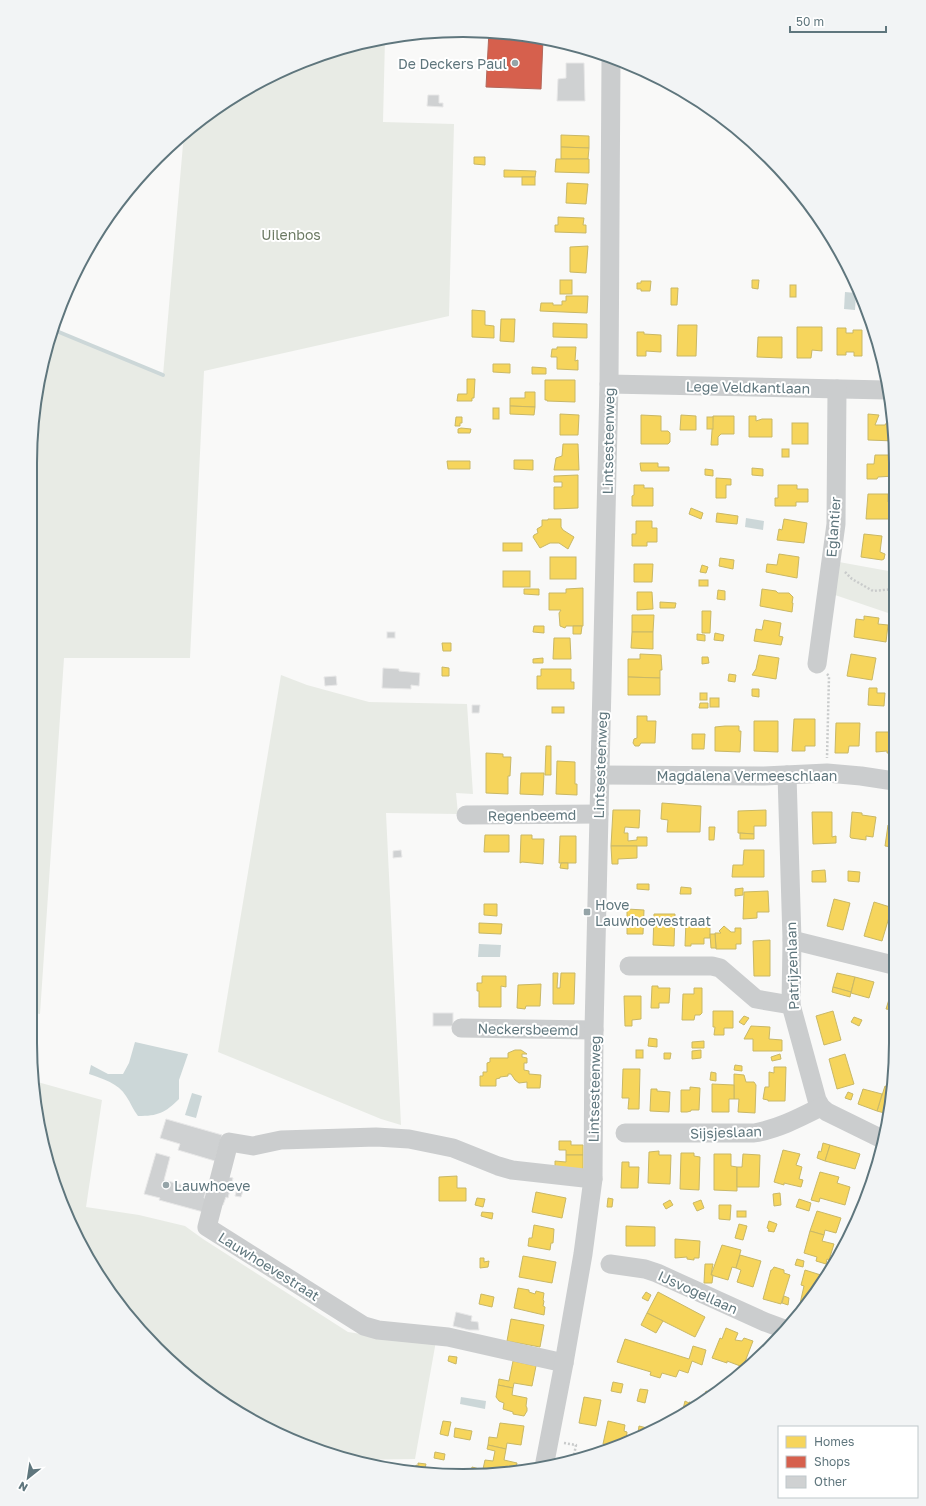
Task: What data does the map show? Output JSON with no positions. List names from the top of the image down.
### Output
{
  "streets": {
    "street": [
      "Lege Veldkantlaan",
      "Lintsesteenweg",
      "Eglantier",
      "Magdalena Vermeeschlaan",
      "Regenbeemd",
      "Patrijzenlaan",
      "Neckersbeemd",
      "Sijsjeslaan",
      "Lauwhoevestraat",
      "IJsvogellaan"
    ]
  },
  "crossings": [
    ["Lege Veldkantlaan", "Lintsesteenweg"],
    ["Lege Veldkantlaan", "Eglantier"],
    ["Lintsesteenweg", "Magdalena Vermeeschlaan"],
    ["Lintsesteenweg", "Regenbeemd"],
    ["Lintsesteenweg", "Neckersbeemd"],
    ["Lintsesteenweg", "Lauwhoevestraat"],
    ["Magdalena Vermeeschlaan", "Patrijzenlaan"],
    ["Patrijzenlaan", "Sijsjeslaan"]
  ],
  "parks": ["Uilenbos"],
  "places": {
    "other": ["De Deckers Paul", "Lauwhoeve"],
    "transit": ["Hove Lauwhoevestraat"]
  },
  "legend": ["Homes", "Shops", "Other"],
  "scale_bar": "50 m",
  "north": "bottom left"
}
